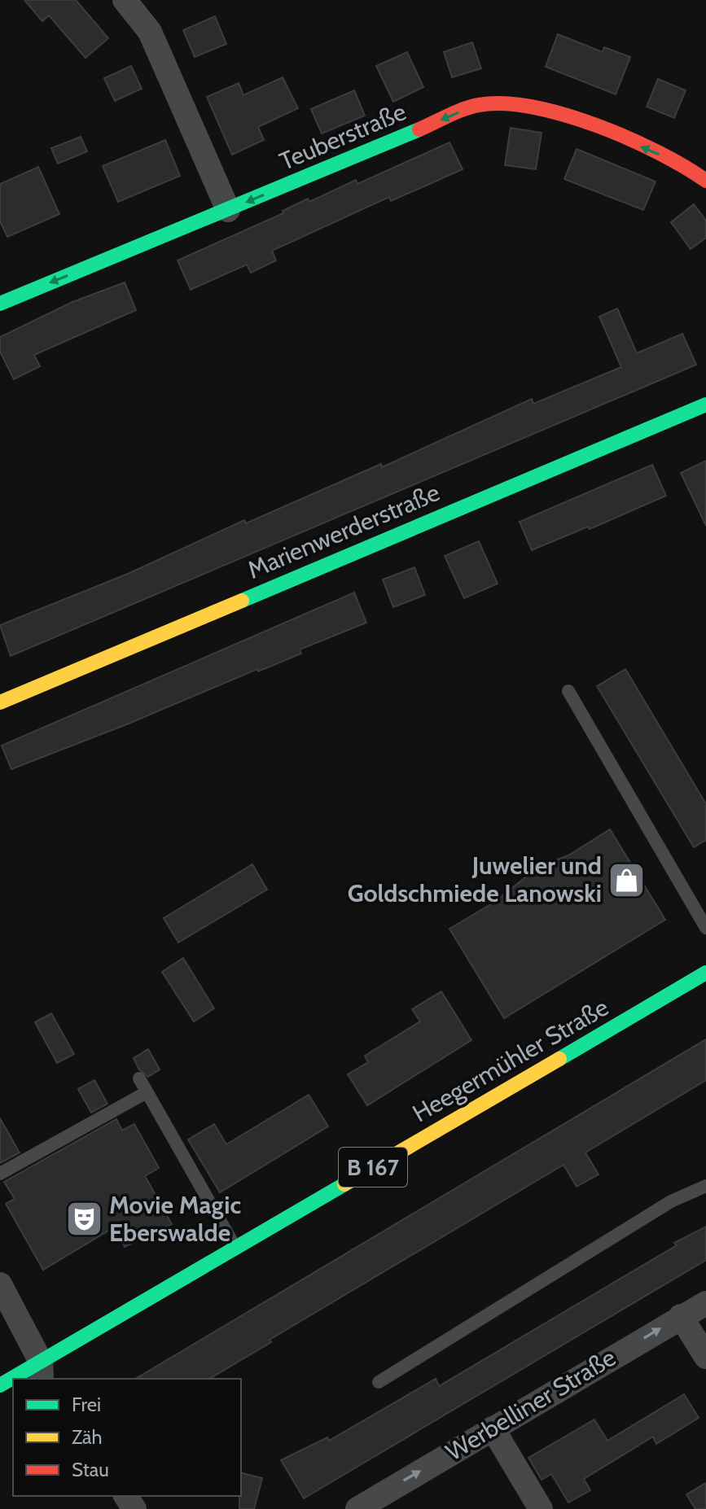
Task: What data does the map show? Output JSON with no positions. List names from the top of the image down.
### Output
{
  "streets": {
    "street": [
      "Teuberstraße",
      "Marienwerderstraße",
      "Heegermühler Straße",
      "B 167",
      "Werbelliner Straße"
    ]
  },
  "one_way": ["Teuberstraße", "Werbelliner Straße"],
  "places": {
    "shop": ["Juwelier und Goldschmiede Lanowski"],
    "theatre": ["Movie Magic Eberswalde"]
  },
  "legend": ["Frei", "Zäh", "Stau"]
}
